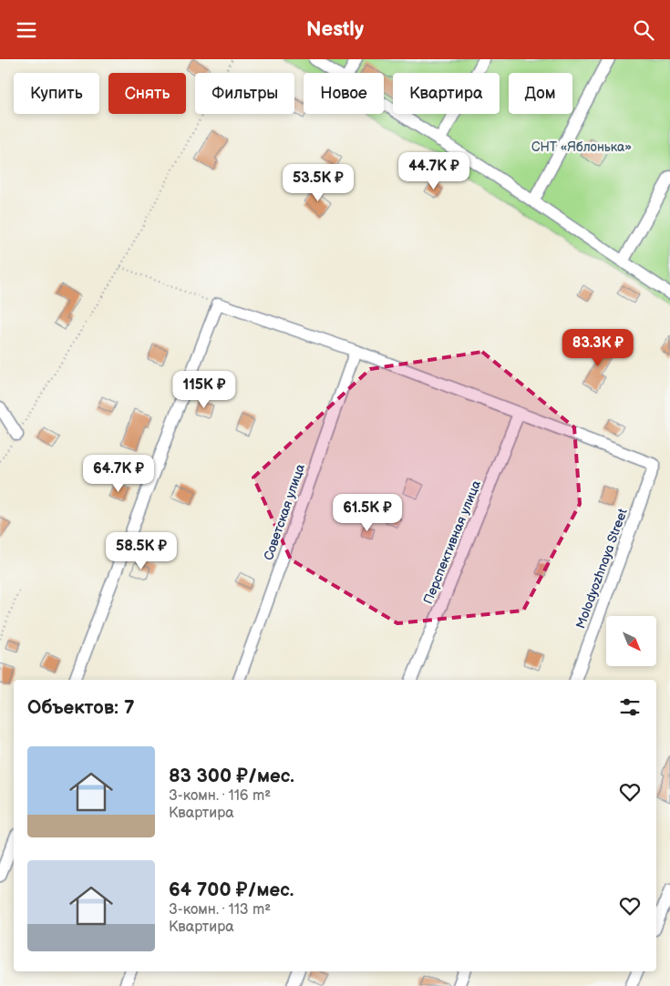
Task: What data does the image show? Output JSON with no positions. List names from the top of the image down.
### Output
{
  "streets": {
    "street": ["Советская улица", "Перспективная улица", "Molodyozhnaya Street"]
  },
  "crossings": [
    ["Перспективная улица", "Molodyozhnaya Street"]
  ],
  "parks": ["СНТ «Яблонька»"],
  "north": "bottom right",
  "page": {
    "header": "Nestly",
    "chip": [
      "Купить",
      "Снять",
      "Фильтры",
      "Новое",
      "Квартира",
      "Дом"
    ],
    "price": [
      "44.7K ₽",
      "53.5K ₽",
      "83.3K ₽",
      "115K ₽",
      "64.7K ₽",
      "61.5K ₽",
      "58.5K ₽"
    ],
    "heading": "Объектов: 7",
    "list": [
      {
        "name": "83 300 ₽/мес.",
        "note": "3-комн. · 116 m² · Квартира"
      },
      {
        "name": "64 700 ₽/мес.",
        "note": "3-комн. · 113 m² · Квартира"
      }
    ]
  }
}
